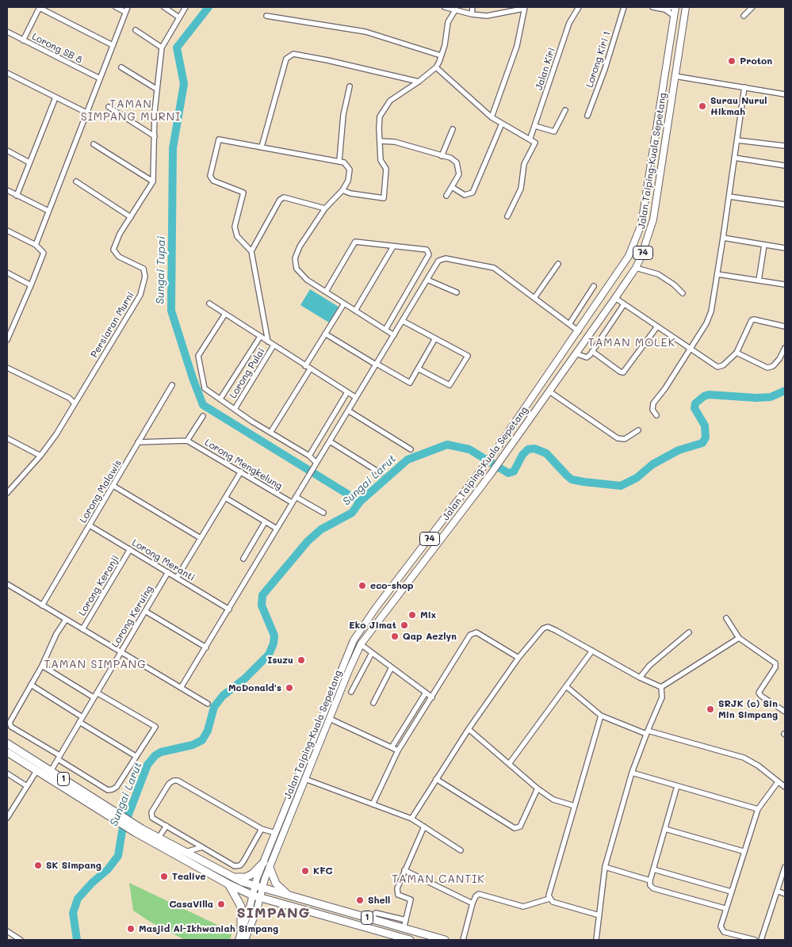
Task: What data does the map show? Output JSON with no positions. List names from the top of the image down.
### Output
{
  "streets": {
    "highway": ["1"],
    "main road": ["Jalan Taiping-Kuala Sepetang", "74"],
    "street": [
      "Lorong SB 8",
      "Lorong Kiri 1",
      "Jalan Kiri",
      "Persiaran Murni",
      "Lorong Pulai",
      "Lorong Mengkelung",
      "Lorong Malawis",
      "Lorong Meranti",
      "Lorong Keranji",
      "Lorong Keruing"
    ]
  },
  "crossings": [
    ["Jalan Taiping-Kuala Sepetang", "1"],
    ["Lorong Malawis", "Lorong Meranti"],
    ["Lorong Meranti", "Lorong Keranji"],
    ["Lorong Meranti", "Lorong Keruing"],
    ["Lorong Keruing", "1"]
  ],
  "districts": [
    "TAMAN SIMPANG MURNI",
    "TAMAN MOLEK",
    "TAMAN SIMPANG",
    "TAMAN CANTIK",
    "SIMPANG"
  ],
  "water": ["Sungai Tupai", "Sungai Larut"],
  "places": [
    "Proton",
    "Surau Nurul Hikmah",
    "eco-shop",
    "Mix",
    "Eko Jimat",
    "Qap Aezlyn",
    "Isuzu",
    "McDonald's",
    "SRJK (c) Sin Min Simpang",
    "SK Simpang",
    "KFC",
    "Tealive",
    "Shell",
    "CasaVilla",
    "Masjid Al-Ikhwaniah Simpang"
  ]
}
